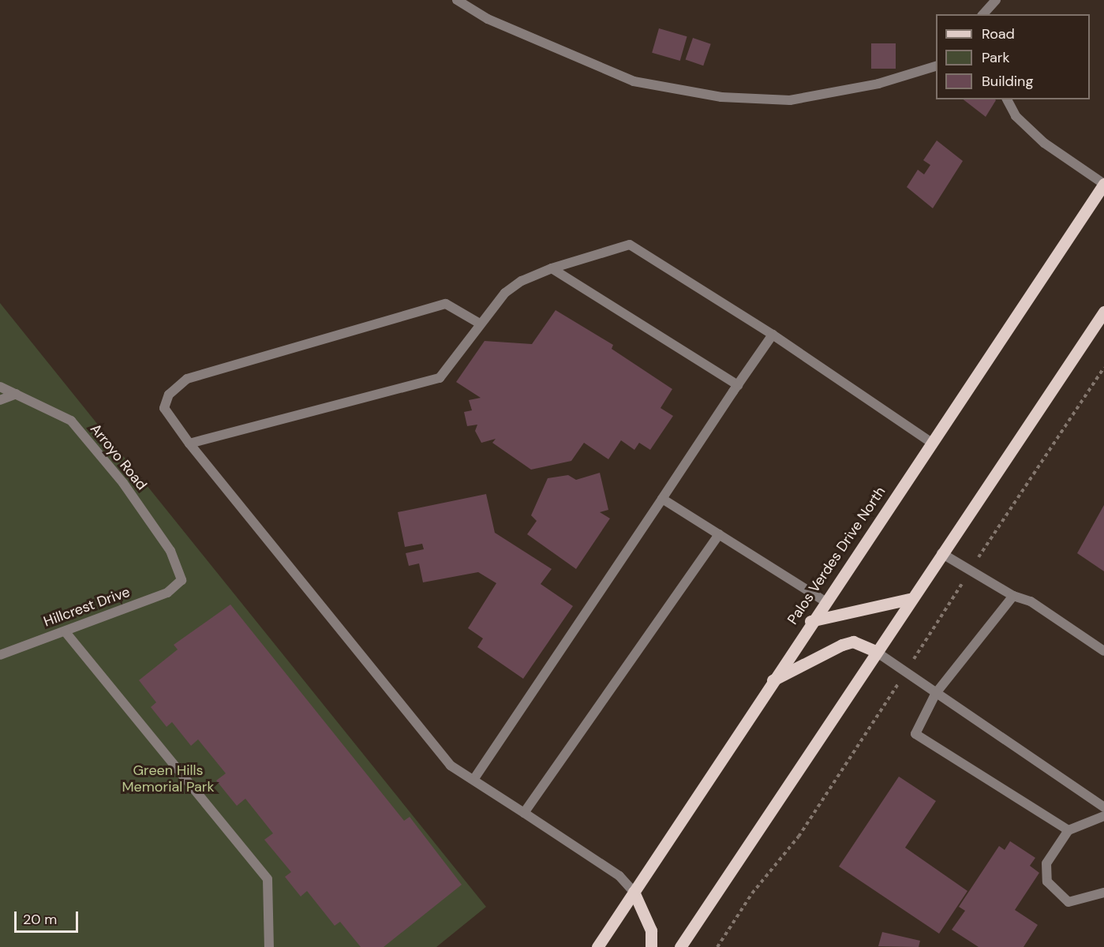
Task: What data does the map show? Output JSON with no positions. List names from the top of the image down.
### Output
{
  "streets": {
    "main road": ["Palos Verdes Drive North"],
    "lane": ["Arroyo Road", "Hillcrest Drive"]
  },
  "crossings": [
    ["Arroyo Road", "Hillcrest Drive"]
  ],
  "parks": ["Green Hills Memorial Park"],
  "legend": ["Road", "Park", "Building"],
  "scale_bar": "20 m"
}
